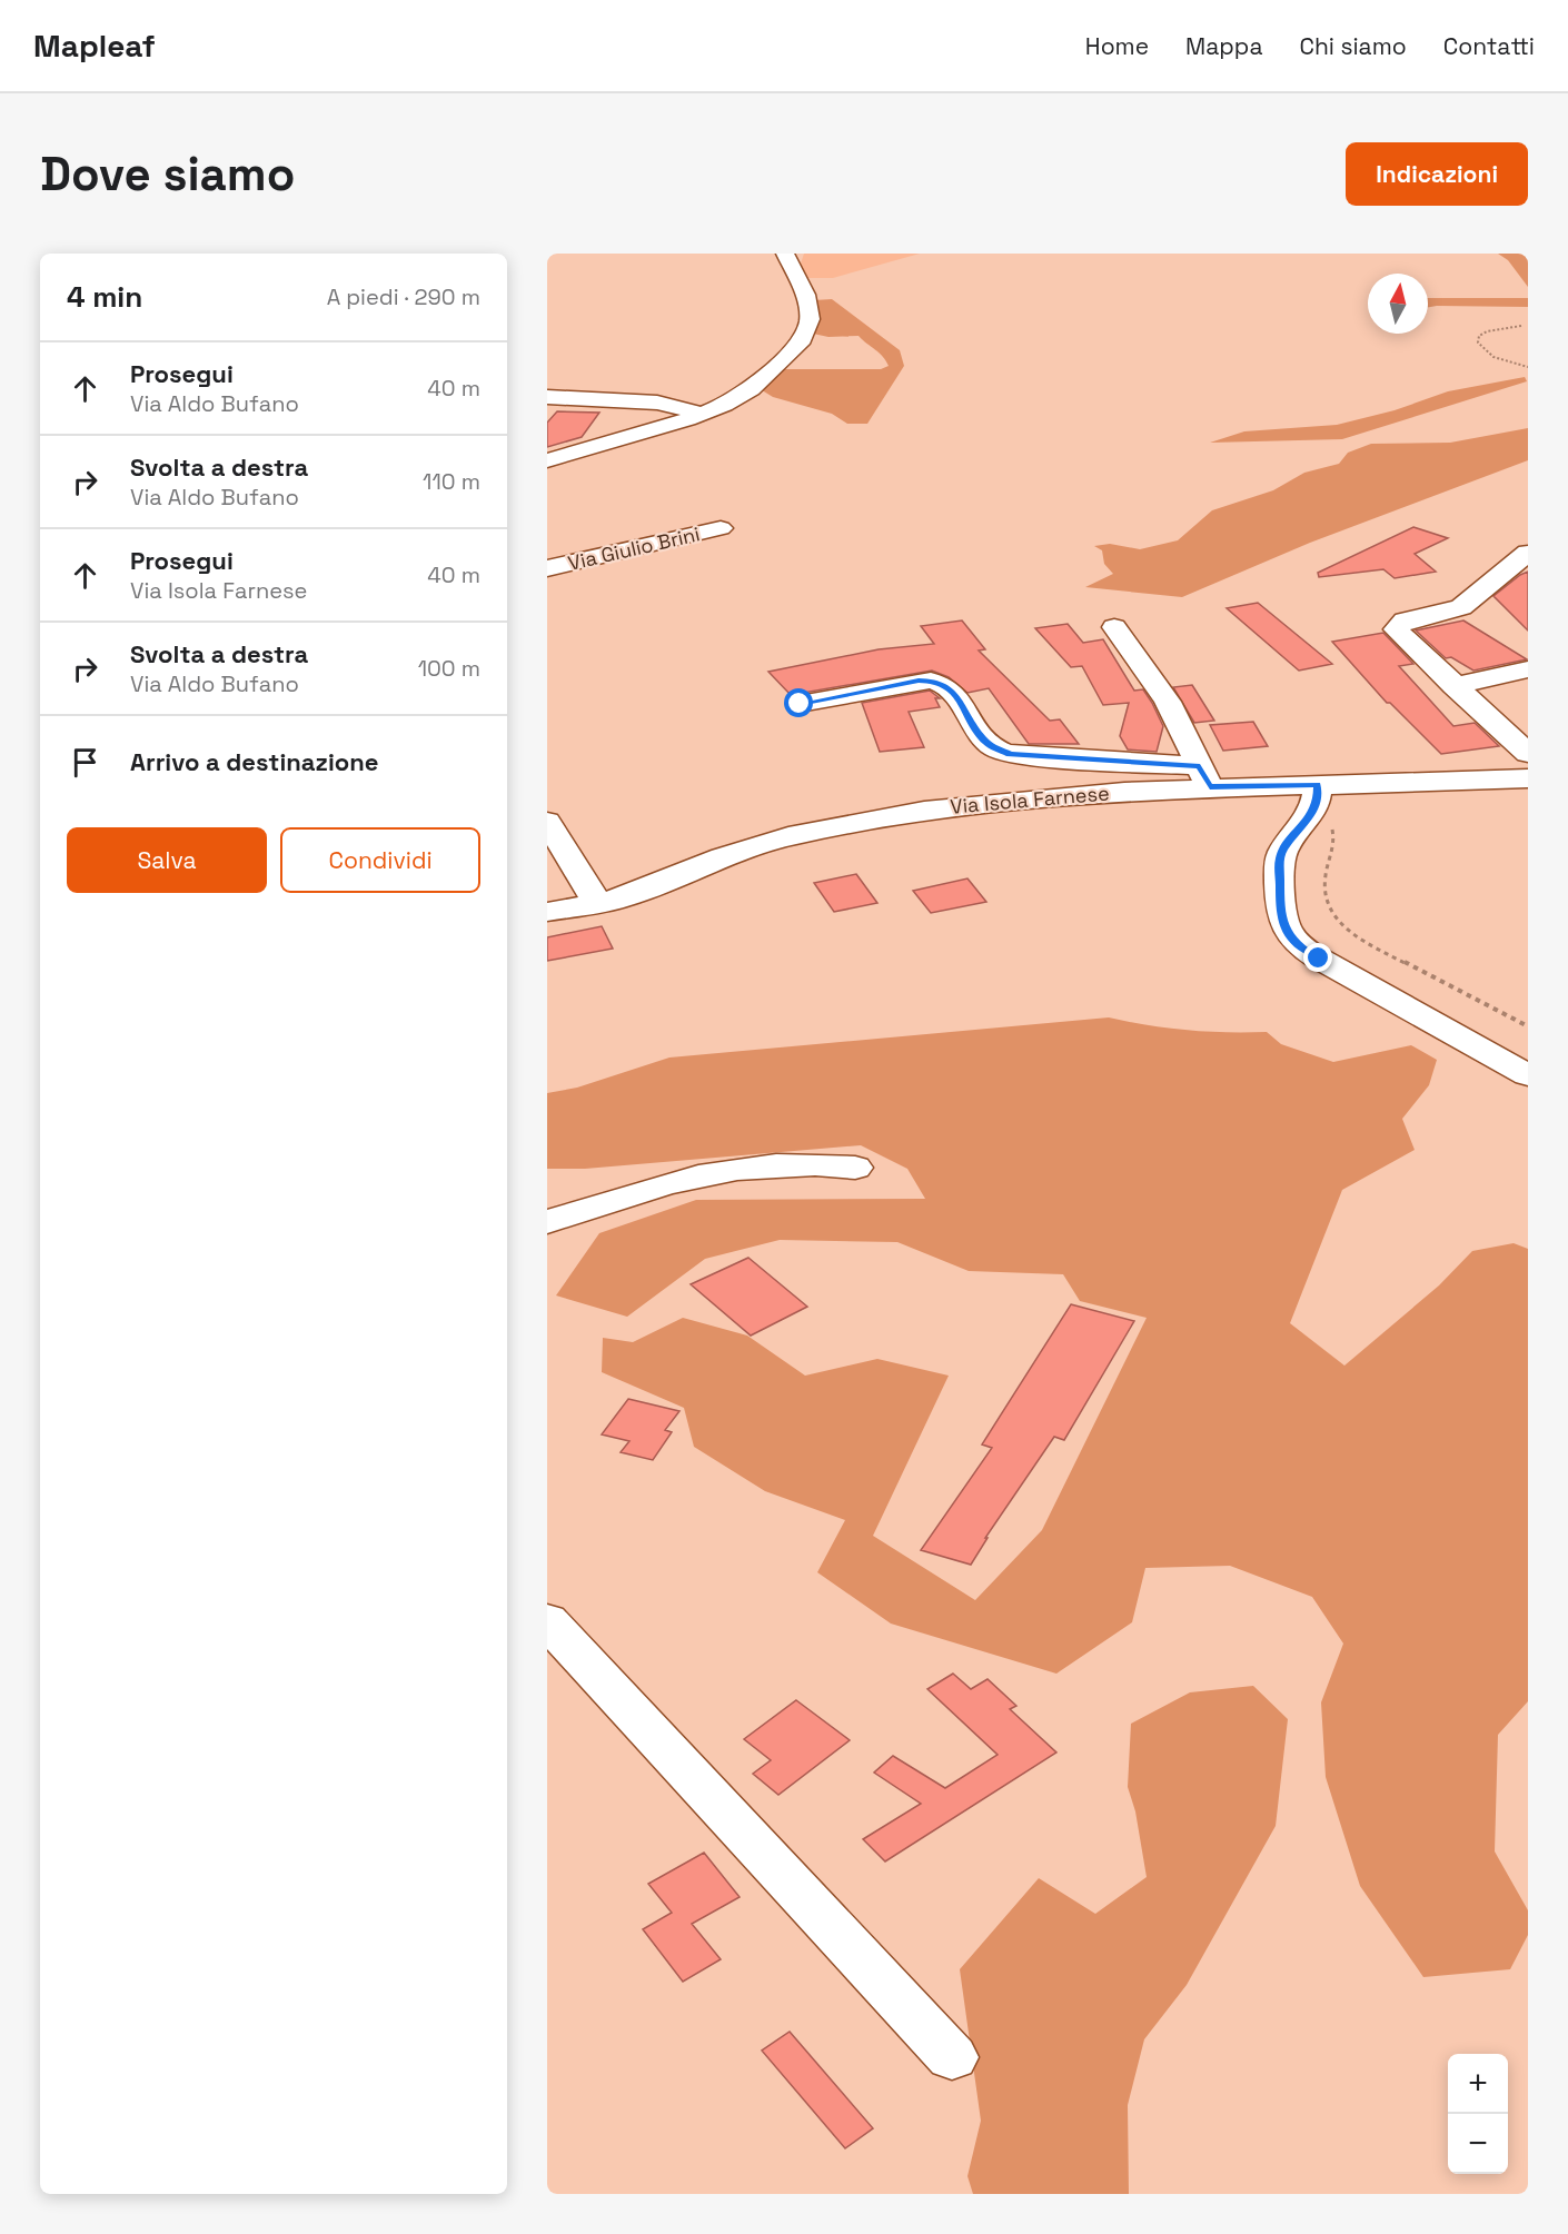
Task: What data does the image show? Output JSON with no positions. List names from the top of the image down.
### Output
{
  "streets": {
    "street": ["Via Giulio Brini", "Via Isola Farnese"]
  },
  "north": "top",
  "page": {
    "header": "Mapleaf",
    "nav": [
      "Home",
      "Mappa",
      "Chi siamo",
      "Contatti"
    ],
    "buttons": [
      "Indicazioni",
      ["Salva", "Condividi"]
    ],
    "title": "Dove siamo",
    "heading": ["4 min", "A piedi · 290 m"],
    "list": [
      ["Prosegui", "Via Aldo Bufano", "40 m"],
      ["Svolta a destra", "Via Aldo Bufano", "110 m"],
      ["Prosegui", "Via Isola Farnese", "40 m"],
      ["Svolta a destra", "Via Aldo Bufano", "100 m"],
      "Arrivo a destinazione"
    ],
    "map_buttons": ["+", "−"]
  }
}
